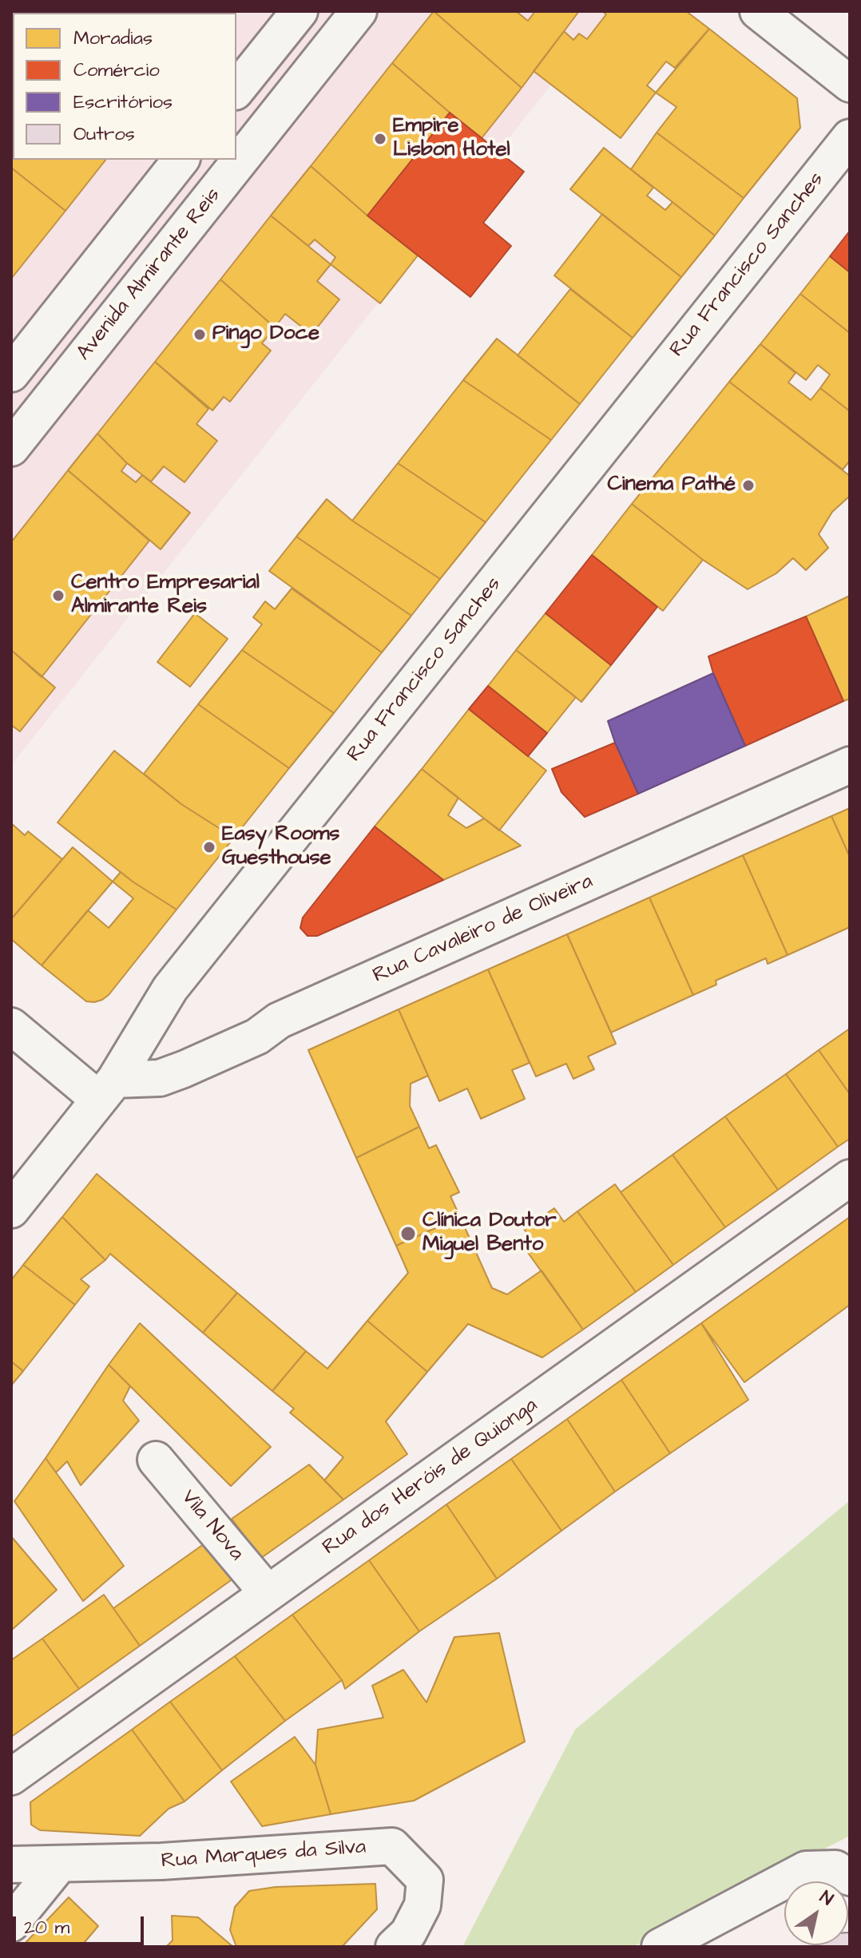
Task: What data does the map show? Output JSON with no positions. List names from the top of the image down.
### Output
{
  "streets": {
    "street": [
      "Rua Francisco Sanches",
      "Avenida Almirante Reis",
      "Rua Cavaleiro de Oliveira",
      "Rua dos Heróis de Quionga",
      "Vila Nova",
      "Rua Marques da Silva"
    ]
  },
  "crossings": [
    ["Rua Francisco Sanches", "Rua Cavaleiro de Oliveira"],
    ["Rua dos Heróis de Quionga", "Vila Nova"]
  ],
  "places": [
    "Empire Lisbon Hotel",
    "Pingo Doce",
    "Cinema Pathé",
    "Centro Empresarial Almirante Reis",
    "Easy Rooms Guesthouse",
    "Clínica Doutor Miguel Bento"
  ],
  "legend": [
    "Moradias",
    "Comércio",
    "Escritórios",
    "Outros"
  ],
  "scale_bar": "20 m",
  "north": "top right"
}
